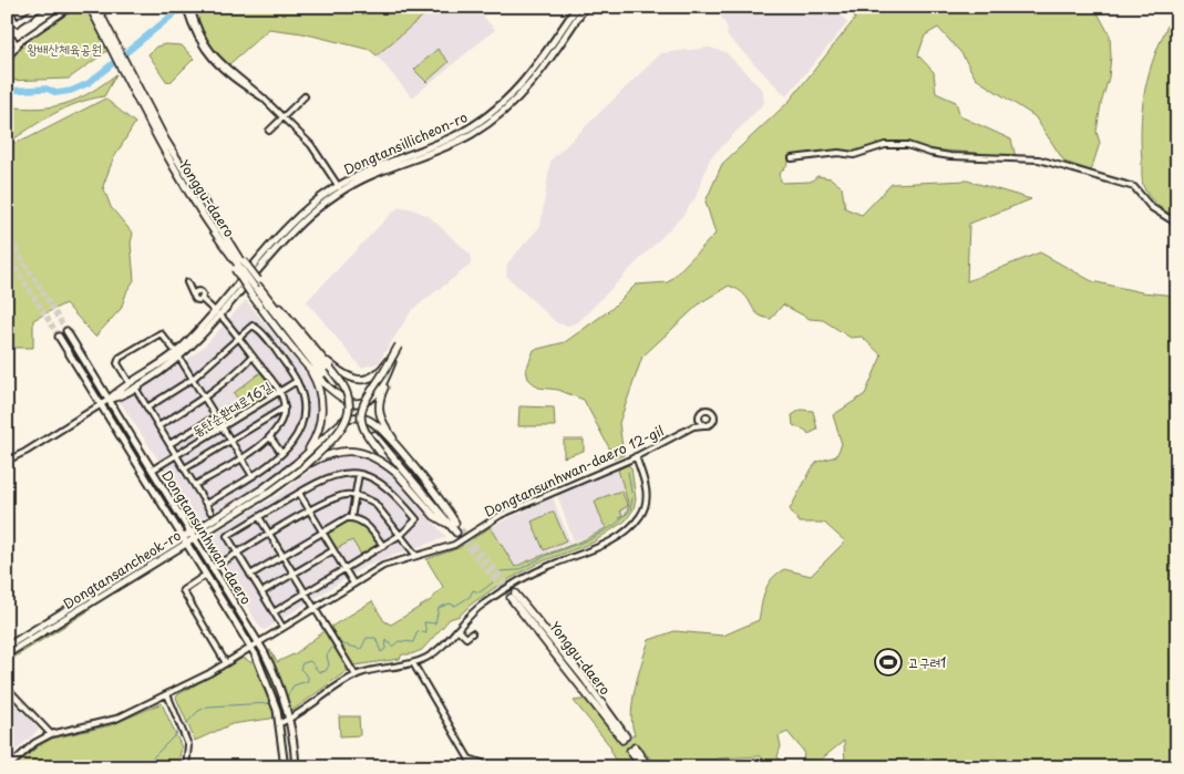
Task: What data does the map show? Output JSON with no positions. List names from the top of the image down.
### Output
{
  "streets": {
    "highway": ["Yonggu-daero"],
    "main road": ["Dongtansillicheon-ro", "Dongtansunhwan-daero", "Dongtansancheok-ro"],
    "street": ["동탄순환대로16길", "Dongtansunhwan-daero 12-gil"]
  },
  "crossings": [
    ["Dongtansillicheon-ro", "Dongtansunhwan-daero"],
    ["동탄순환대로16길", "Dongtansunhwan-daero"],
    ["Dongtansunhwan-daero 12-gil", "Dongtansunhwan-daero"],
    ["Dongtansunhwan-daero", "Dongtansancheok-ro"]
  ],
  "parks": ["왕배산체육공원"],
  "places": {
    "sports": ["고구려1"]
  }
}
